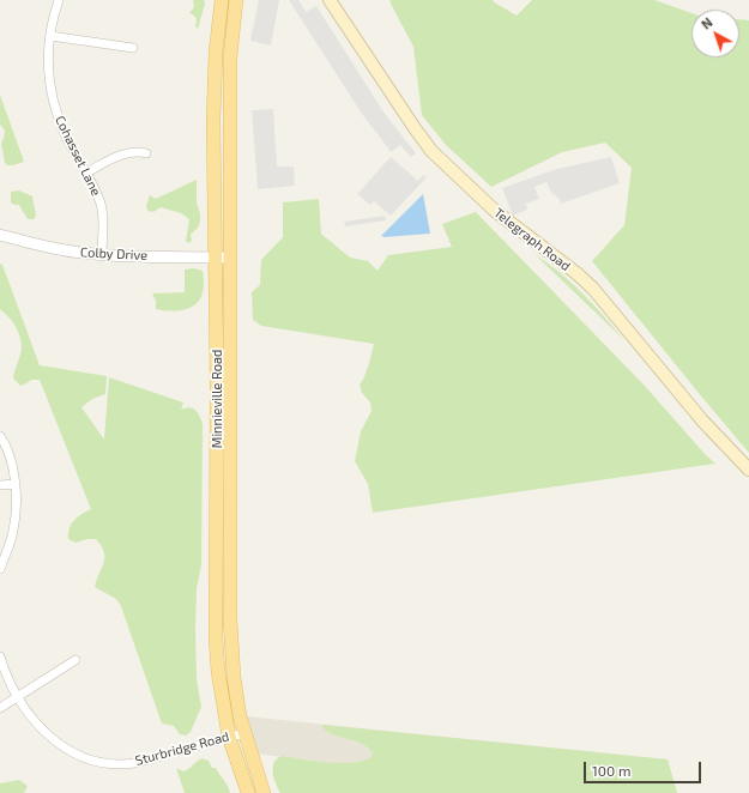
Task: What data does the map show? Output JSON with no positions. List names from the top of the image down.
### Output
{
  "streets": {
    "main road": ["Telegraph Road", "Minnieville Road"],
    "street": ["Cohasset Lane", "Colby Drive", "Sturbridge Road"]
  },
  "crossings": [
    ["Cohasset Lane", "Colby Drive"],
    ["Colby Drive", "Minnieville Road"],
    ["Minnieville Road", "Sturbridge Road"]
  ],
  "scale_bar": "100 m",
  "north": "top left"
}
